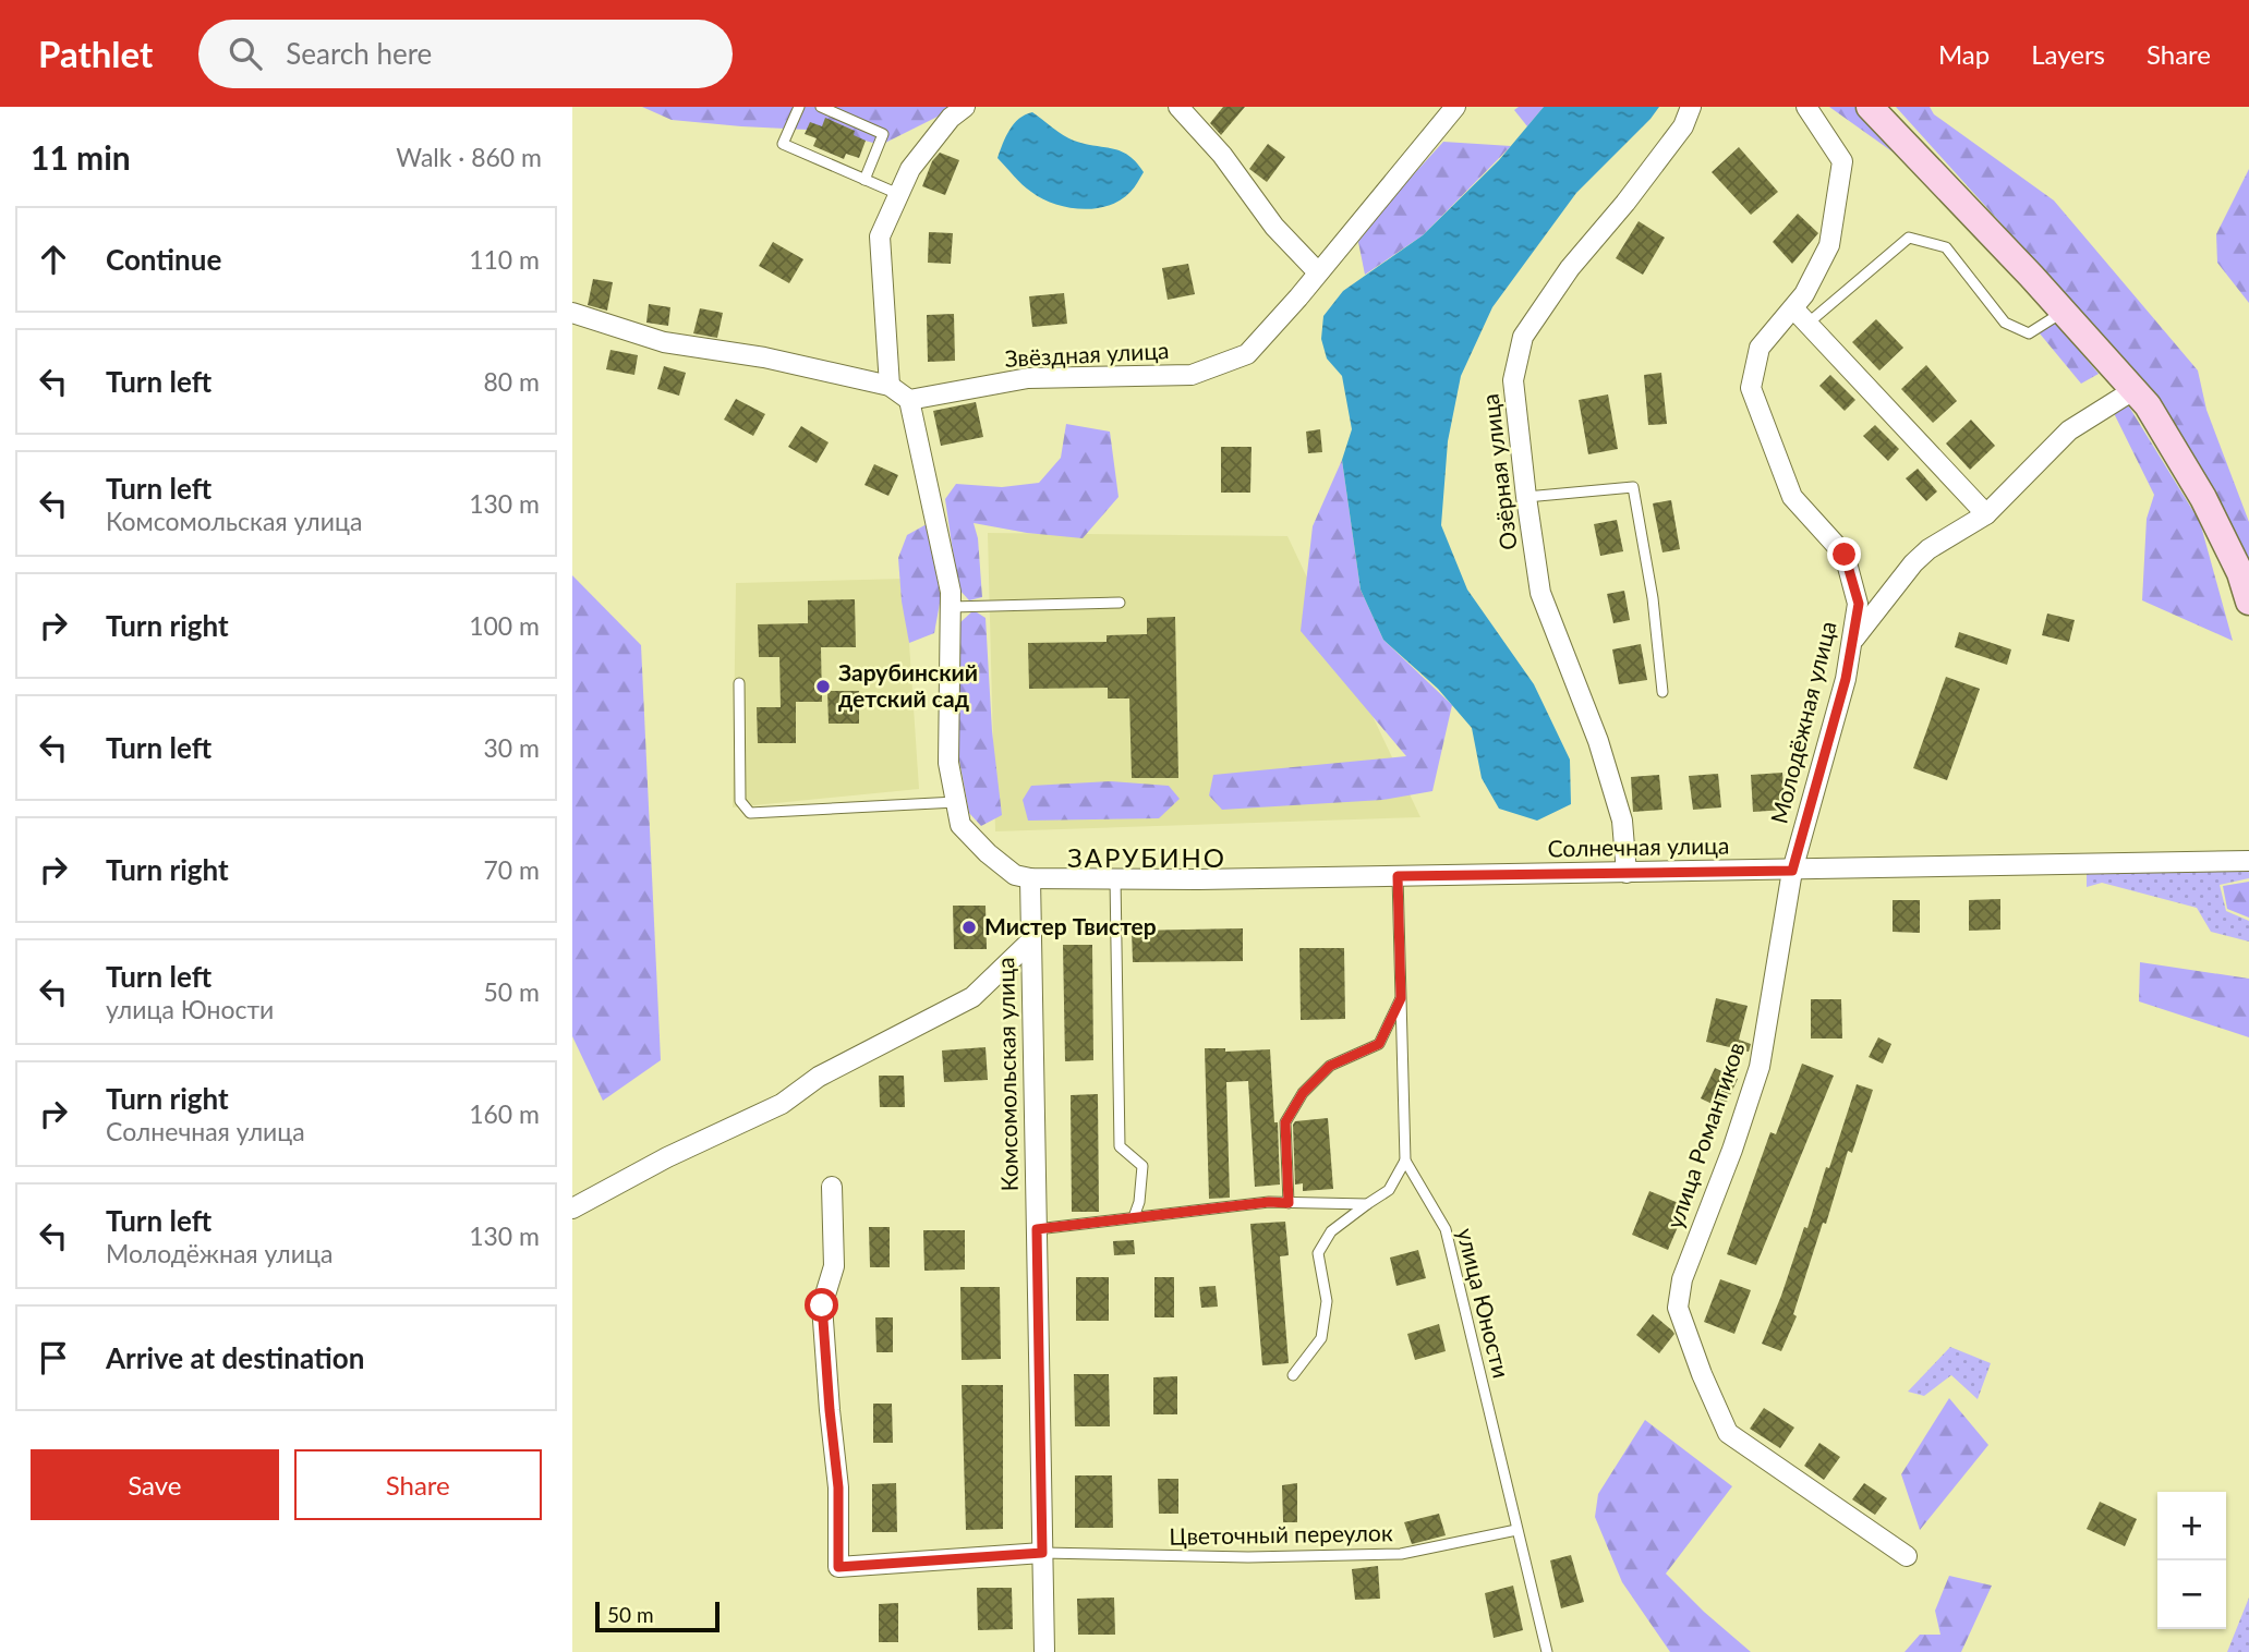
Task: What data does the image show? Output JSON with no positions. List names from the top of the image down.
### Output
{
  "streets": {
    "street": [
      "Звёздная улица",
      "Озёрная улица",
      "Молодёжная улица",
      "Солнечная улица",
      "Комсомольская улица",
      "улица Романтиков"
    ],
    "lane": ["улица Юности", "Цветочный переулок"]
  },
  "crossings": [
    ["Озёрная улица", "Солнечная улица"],
    ["Молодёжная улица", "Солнечная улица"],
    ["Молодёжная улица", "улица Романтиков"],
    ["Солнечная улица", "Комсомольская улица"],
    ["Солнечная улица", "улица Романтиков"],
    ["Солнечная улица", "улица Юности"],
    ["Комсомольская улица", "Цветочный переулок"],
    ["улица Юности", "Цветочный переулок"]
  ],
  "districts": ["ЗАРУБИНО"],
  "places": ["Зарубинский детский сад", "Мистер Твистер"],
  "scale_bar": "50 m",
  "page": {
    "header": "Pathlet",
    "search": "Search here",
    "nav": ["Map", "Layers", "Share"],
    "heading": ["11 min", "Walk · 860 m"],
    "list": [
      ["Continue", "110 m"],
      ["Turn left", "80 m"],
      ["Turn left", "Комсомольская улица", "130 m"],
      ["Turn right", "100 m"],
      ["Turn left", "30 m"],
      ["Turn right", "70 m"],
      ["Turn left", "улица Юности", "50 m"],
      ["Turn right", "Солнечная улица", "160 m"],
      ["Turn left", "Молодёжная улица", "130 m"],
      "Arrive at destination"
    ],
    "buttons": ["Save", "Share"],
    "map_buttons": ["+", "−"],
    "scale": "50 m"
  }
}
